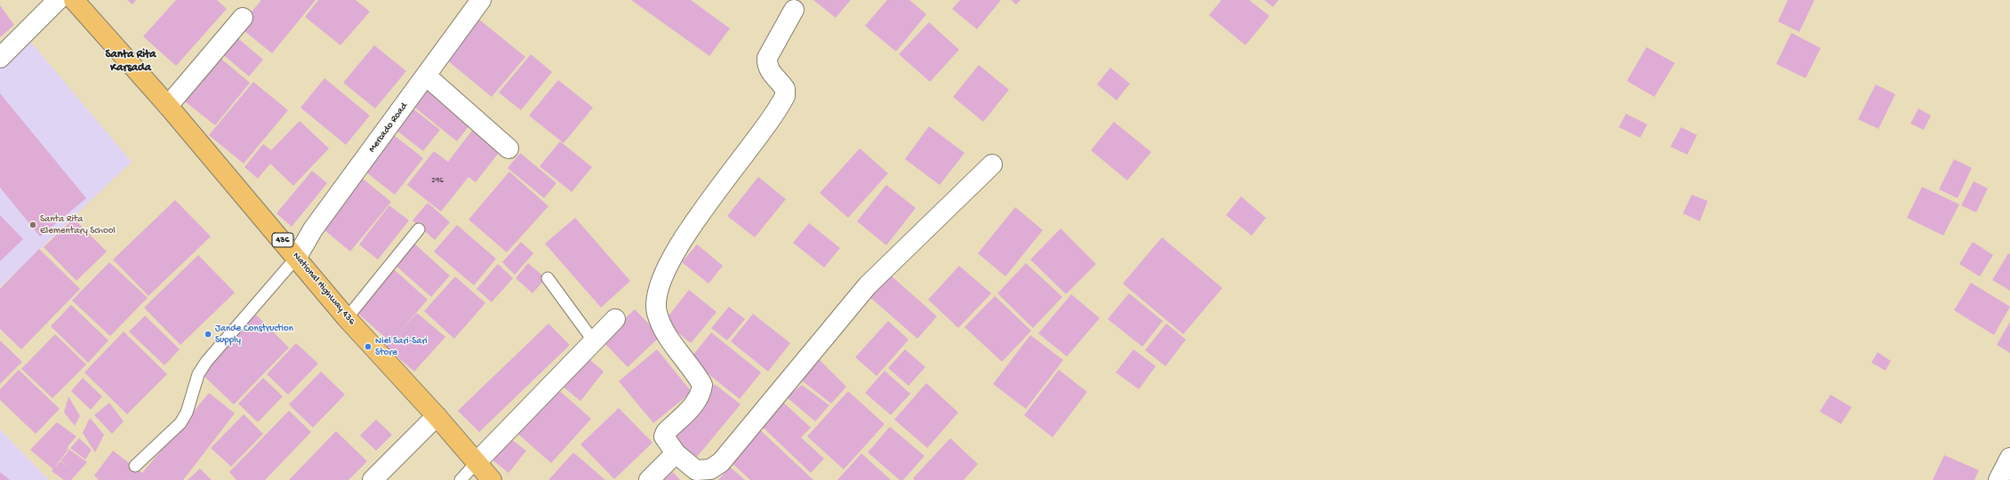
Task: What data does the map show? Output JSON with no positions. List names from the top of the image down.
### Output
{
  "streets": {
    "main road": ["436", "National Highway 436"],
    "street": ["Mercado Road"]
  },
  "crossings": [
    ["Mercado Road", "National Highway 436"]
  ],
  "districts": ["Santa Rita Karsada"],
  "places": ["Santa Rita Elementary School", "Jande Construction Supply", "Niel Sari-Sari Store"],
  "house_numbers": ["296"]
}
